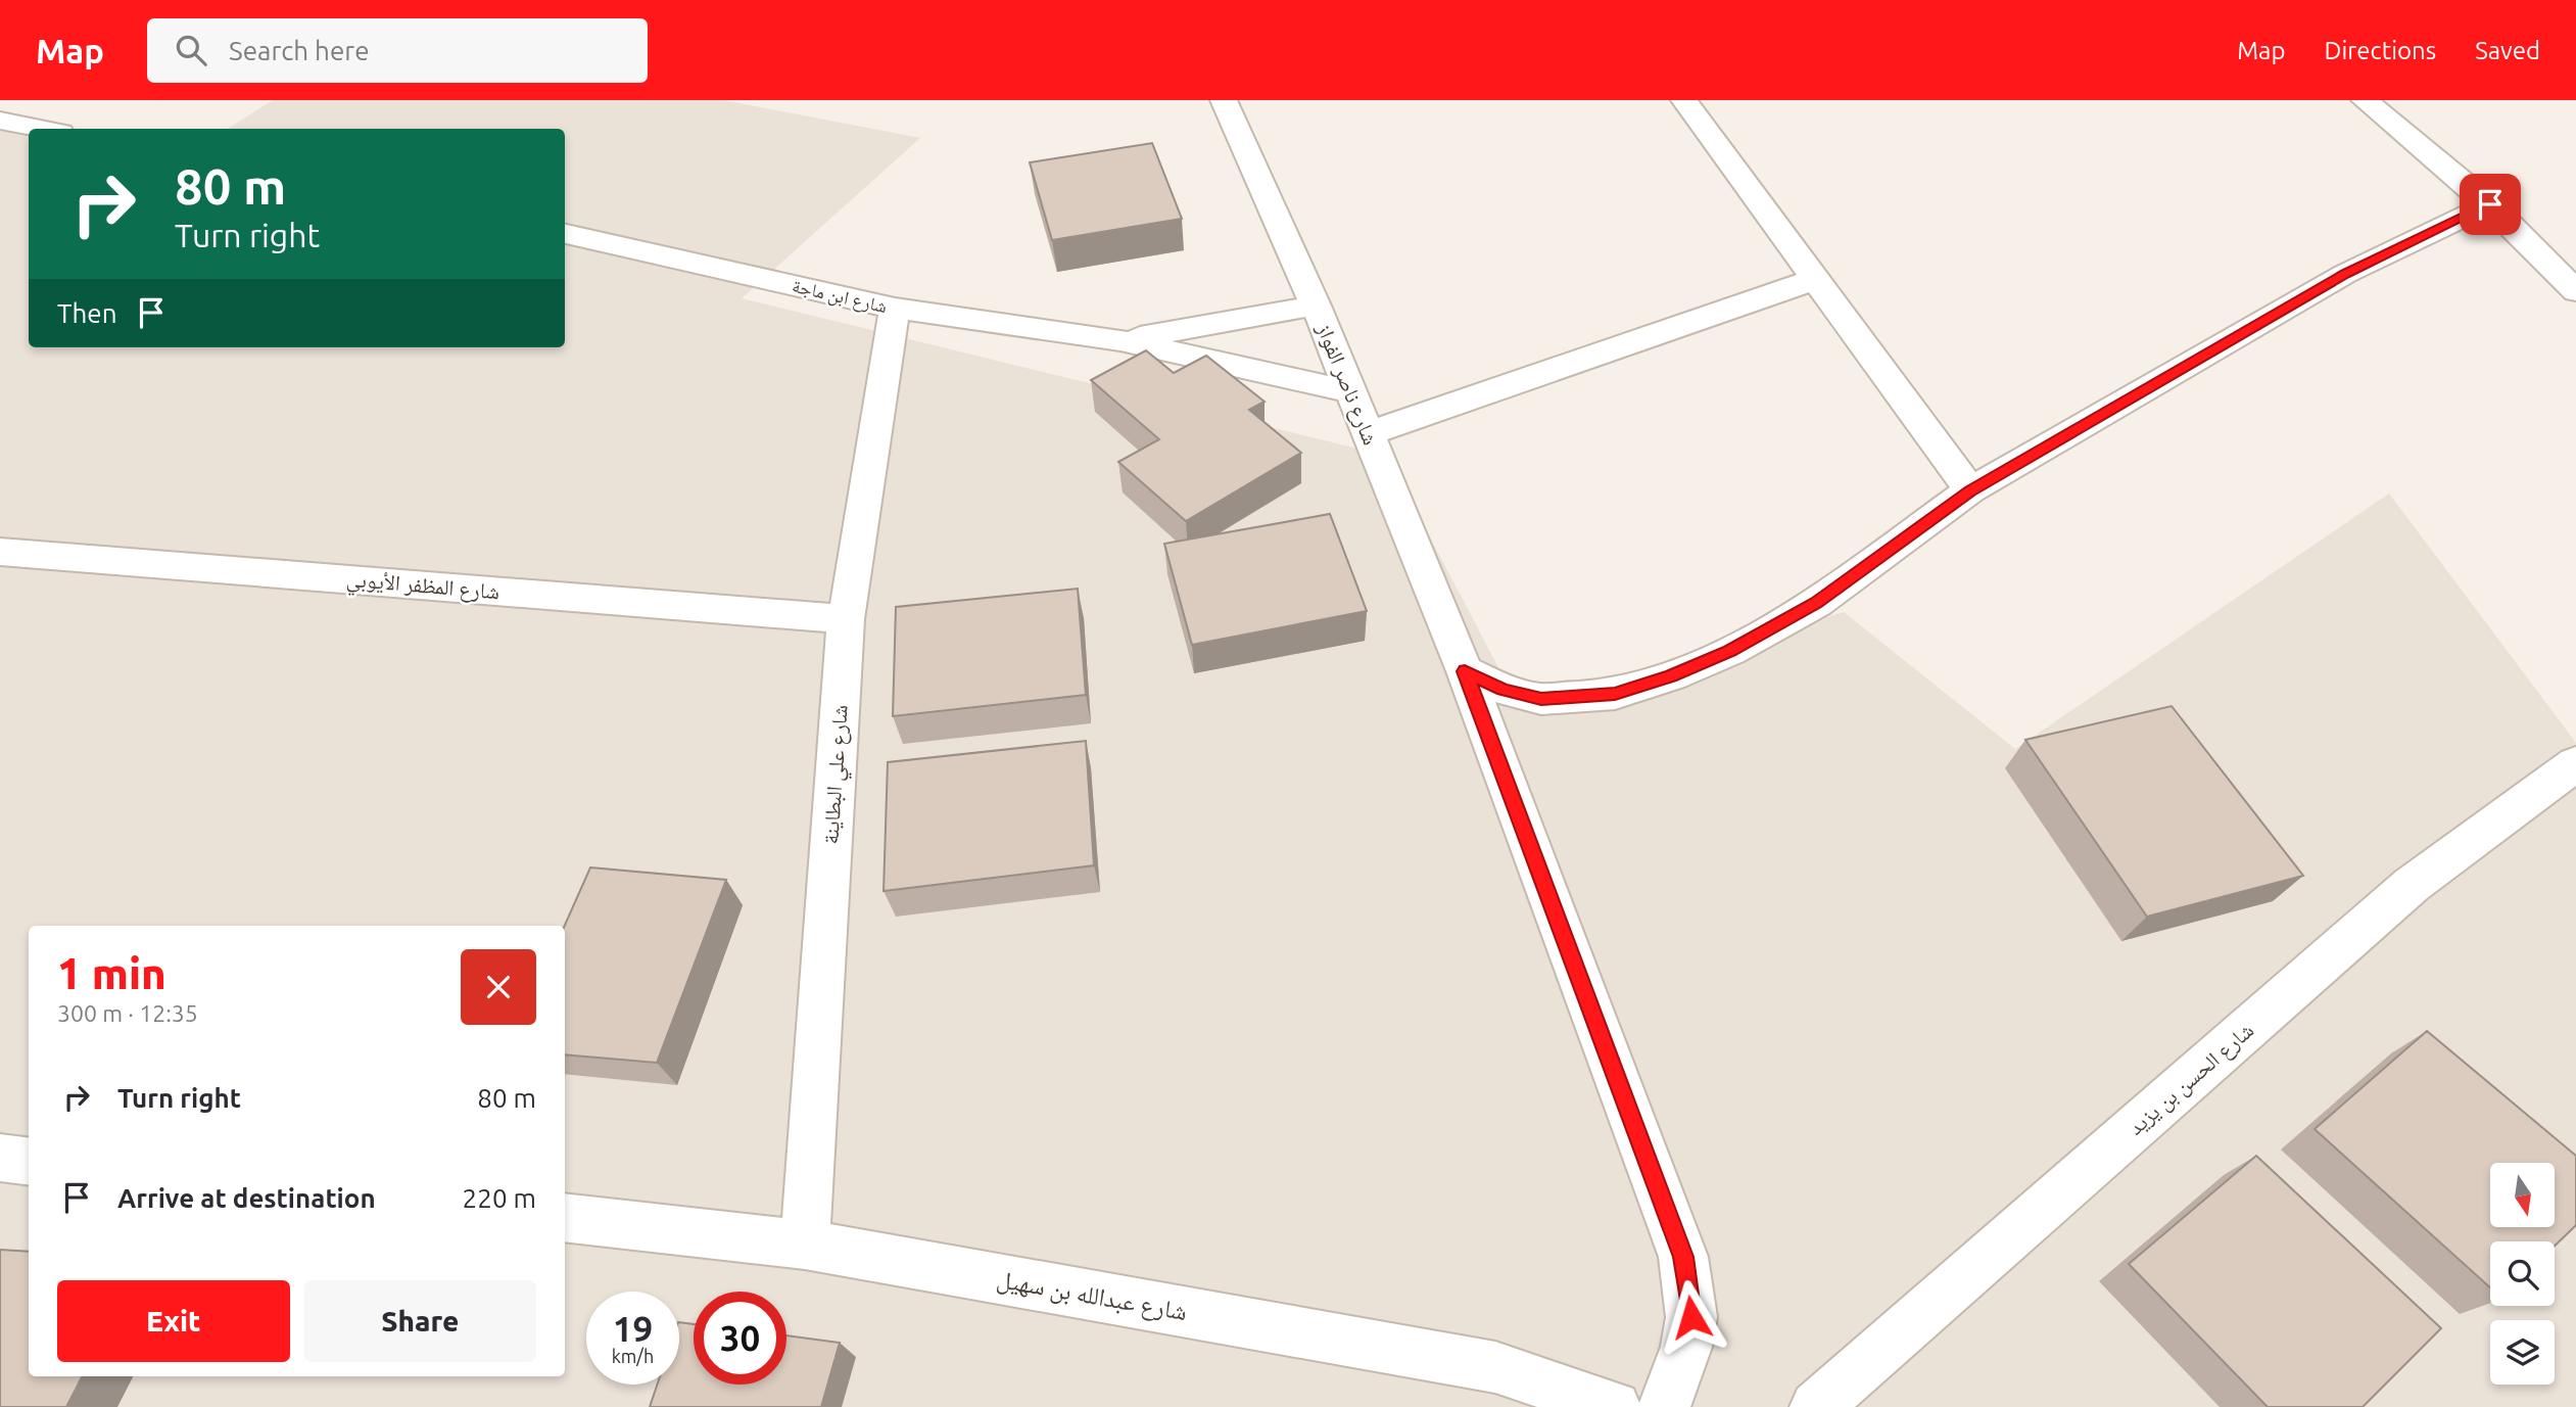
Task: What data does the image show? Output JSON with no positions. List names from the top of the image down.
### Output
{
  "streets": {
    "street": [
      "شارع ابن ماجة",
      "شارع ناصر الفواز",
      "شارع المظفر الأيوبي",
      "شارع علي البطاينة",
      "شارع الحسن بن يزيد",
      "شارع عبدالله بن سهيل"
    ]
  },
  "crossings": [
    ["شارع ابن ماجة", "شارع ناصر الفواز"],
    ["شارع ابن ماجة", "شارع علي البطاينة"],
    ["شارع المظفر الأيوبي", "شارع علي البطاينة"],
    ["شارع علي البطاينة", "شارع عبدالله بن سهيل"]
  ],
  "north": "bottom",
  "page": {
    "header": "Map",
    "search": "Search here",
    "nav": ["Map", "Directions", "Saved"],
    "turn": ["80 m", "Turn right"],
    "then": "Then",
    "heading": ["1 min", "300 m · 12:35"],
    "list": [
      {
        "name": "Turn right",
        "value": "80 m"
      },
      {
        "name": "Arrive at destination",
        "value": "220 m"
      }
    ],
    "buttons": ["Exit", "Share"],
    "speed": "19 km/h",
    "limit": "30"
  }
}
